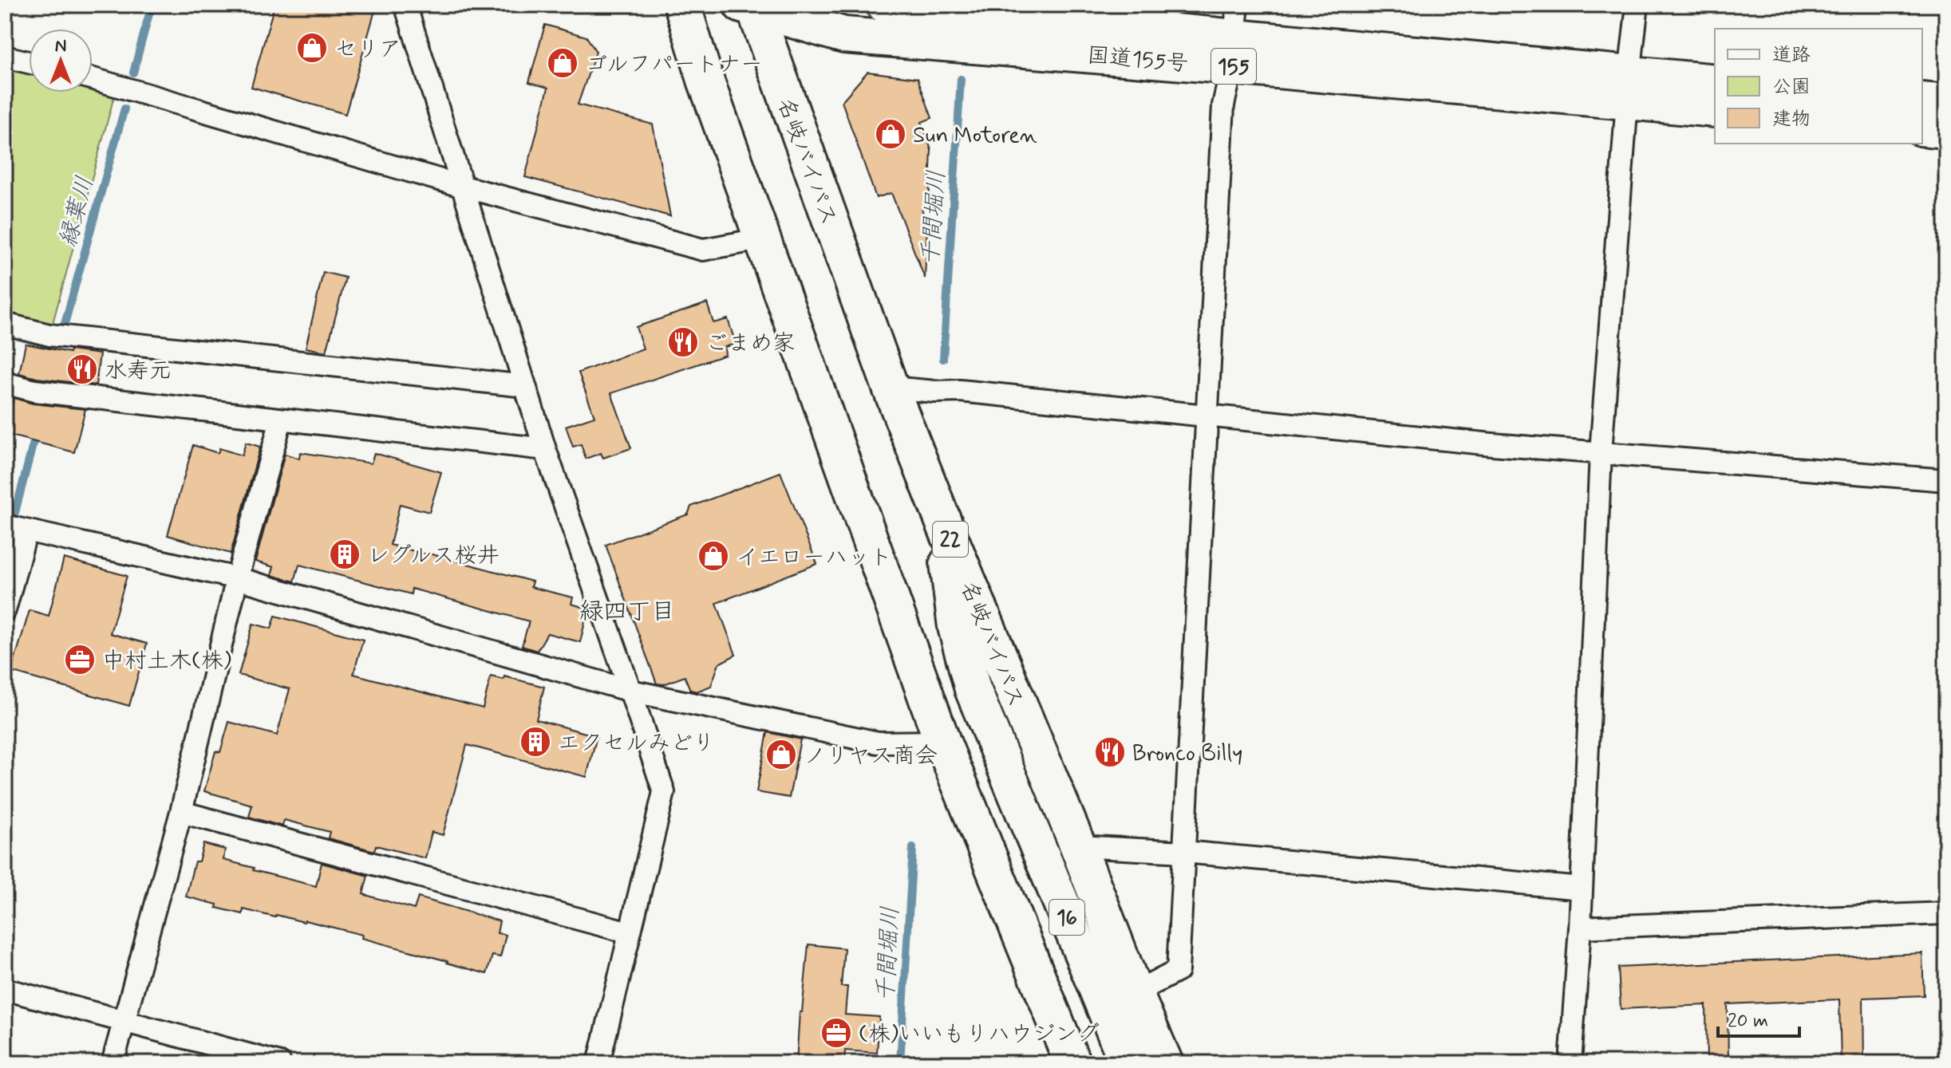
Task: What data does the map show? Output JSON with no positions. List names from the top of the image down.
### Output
{
  "streets": {
    "highway": [
      "国道155号",
      "155",
      "名岐バイパス",
      "22",
      "16"
    ]
  },
  "crossings": [
    ["国道155号", "名岐バイパス"],
    ["名岐バイパス", "16"]
  ],
  "districts": ["緑四丁目"],
  "water": ["縁葉川", "千間堀川"],
  "places": {
    "shop": [
      "セリア",
      "ゴルフパートナー",
      "Sun Motoren",
      "イエローハット",
      "ノリヤス商会"
    ],
    "restaurant": ["ごまめ家", "水寿元", "Bronco Billy"],
    "building": ["レグルス桜井", "エクセルみどり"],
    "office": ["中村土木(株)", "(株)いいもりハウジング"]
  },
  "legend": ["道路", "公園", "建物"],
  "scale_bar": "20 m",
  "north": "top"
}
